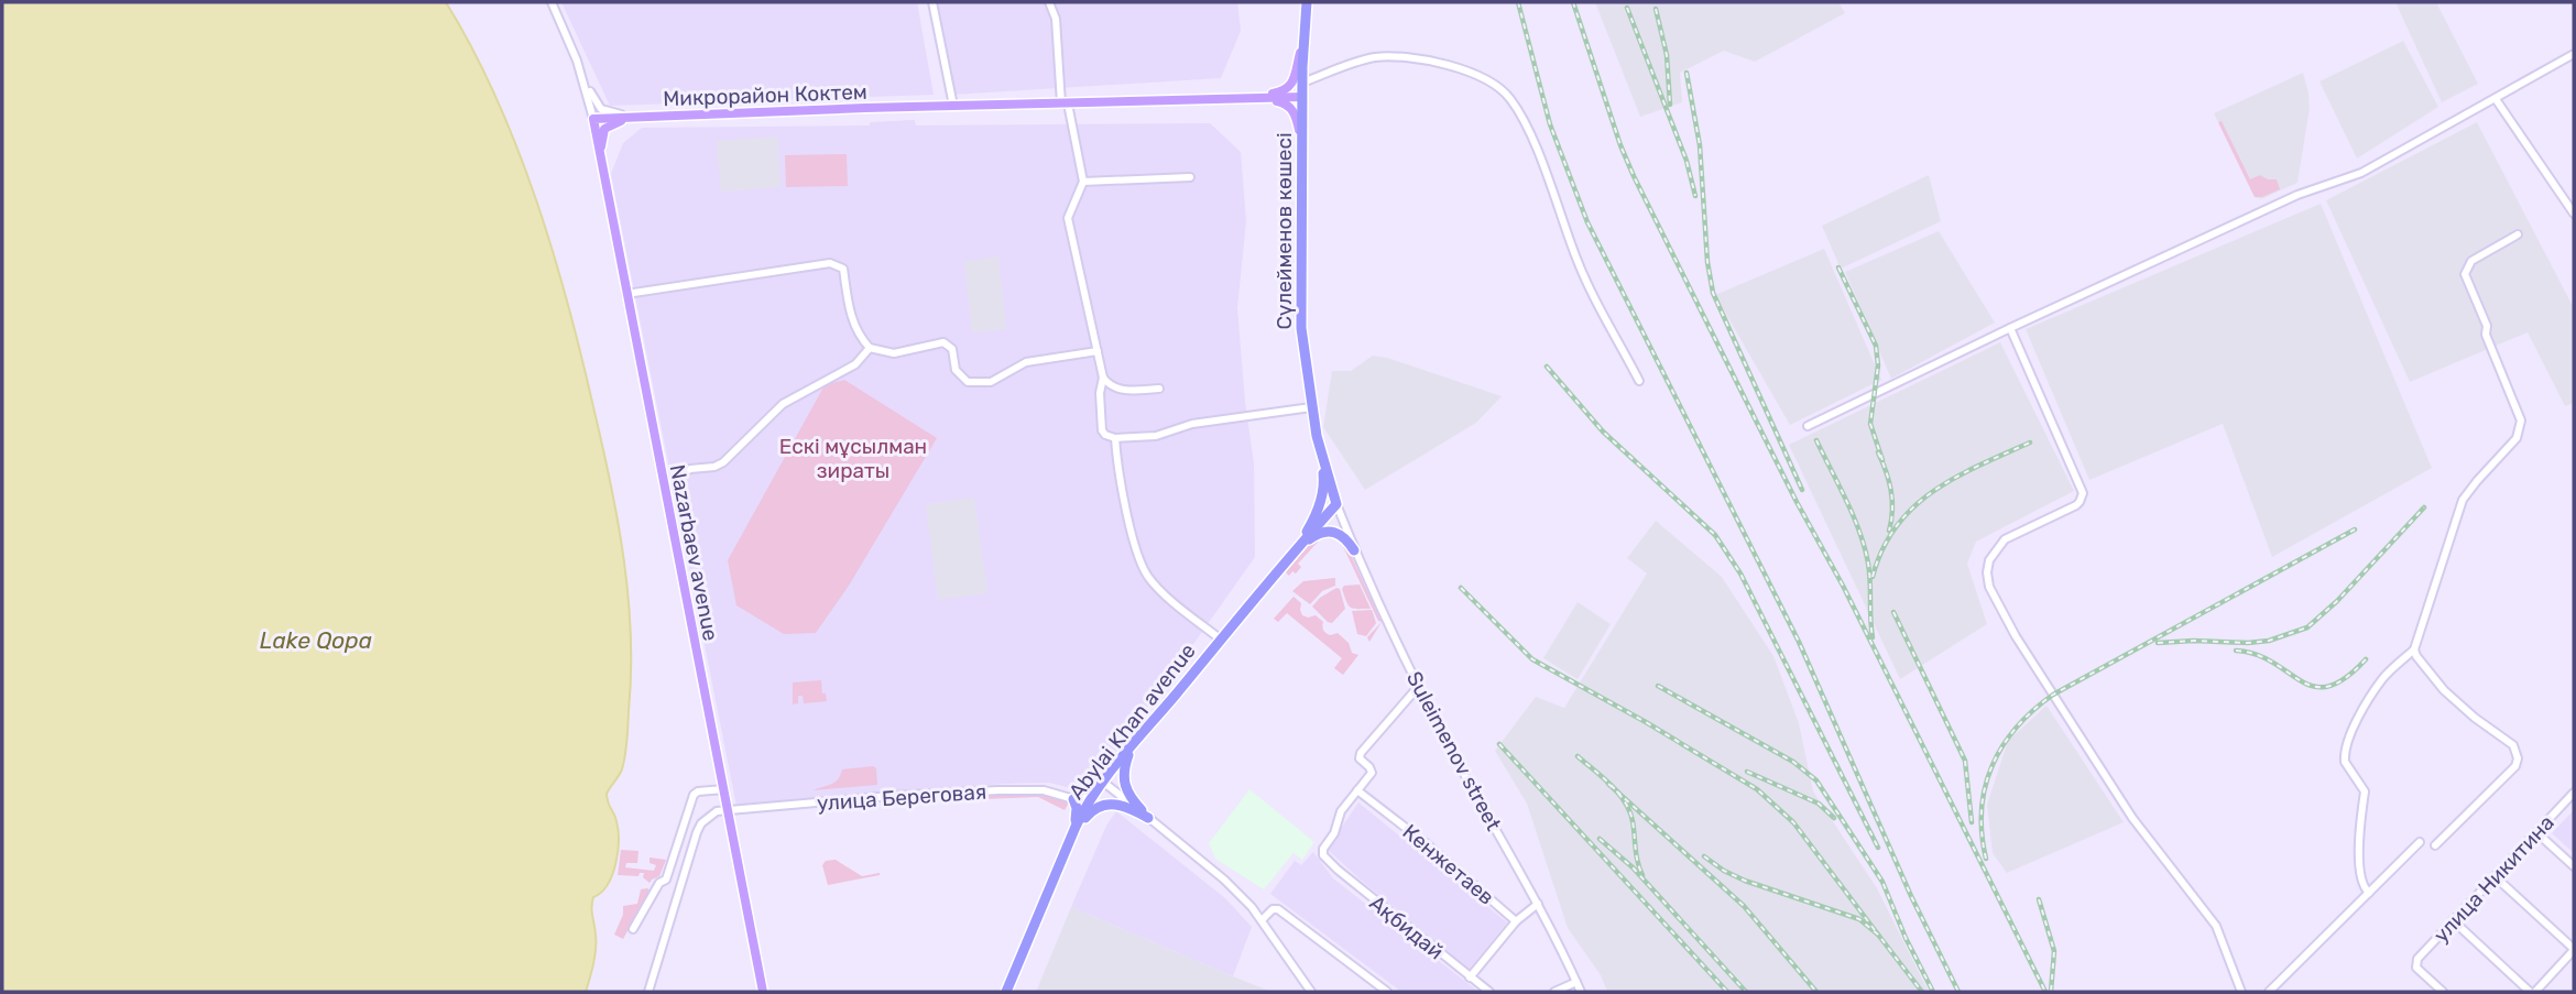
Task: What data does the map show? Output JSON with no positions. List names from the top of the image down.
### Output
{
  "streets": {
    "highway": ["Сүлейменов көшесі", "Abylai Khan avenue"],
    "main road": ["Микрорайон Коктем", "Nazarbaev avenue"],
    "street": [
      "Suleimenov street",
      "улица Береговая",
      "Кенжетаев",
      "улица Никитина",
      "Ақбидай"
    ]
  },
  "crossings": [
    ["Микрорайон Коктем", "Nazarbaev avenue"],
    ["Сүлейменов көшесі", "Abylai Khan avenue"],
    ["Сүлейменов көшесі", "Suleimenov street"],
    ["Nazarbaev avenue", "улица Береговая"],
    ["Abylai Khan avenue", "Suleimenov street"],
    ["Кенжетаев", "Ақбидай"]
  ],
  "water": ["Lake Qopa"],
  "parks": ["Ескі мұсылман зираты"]
}
